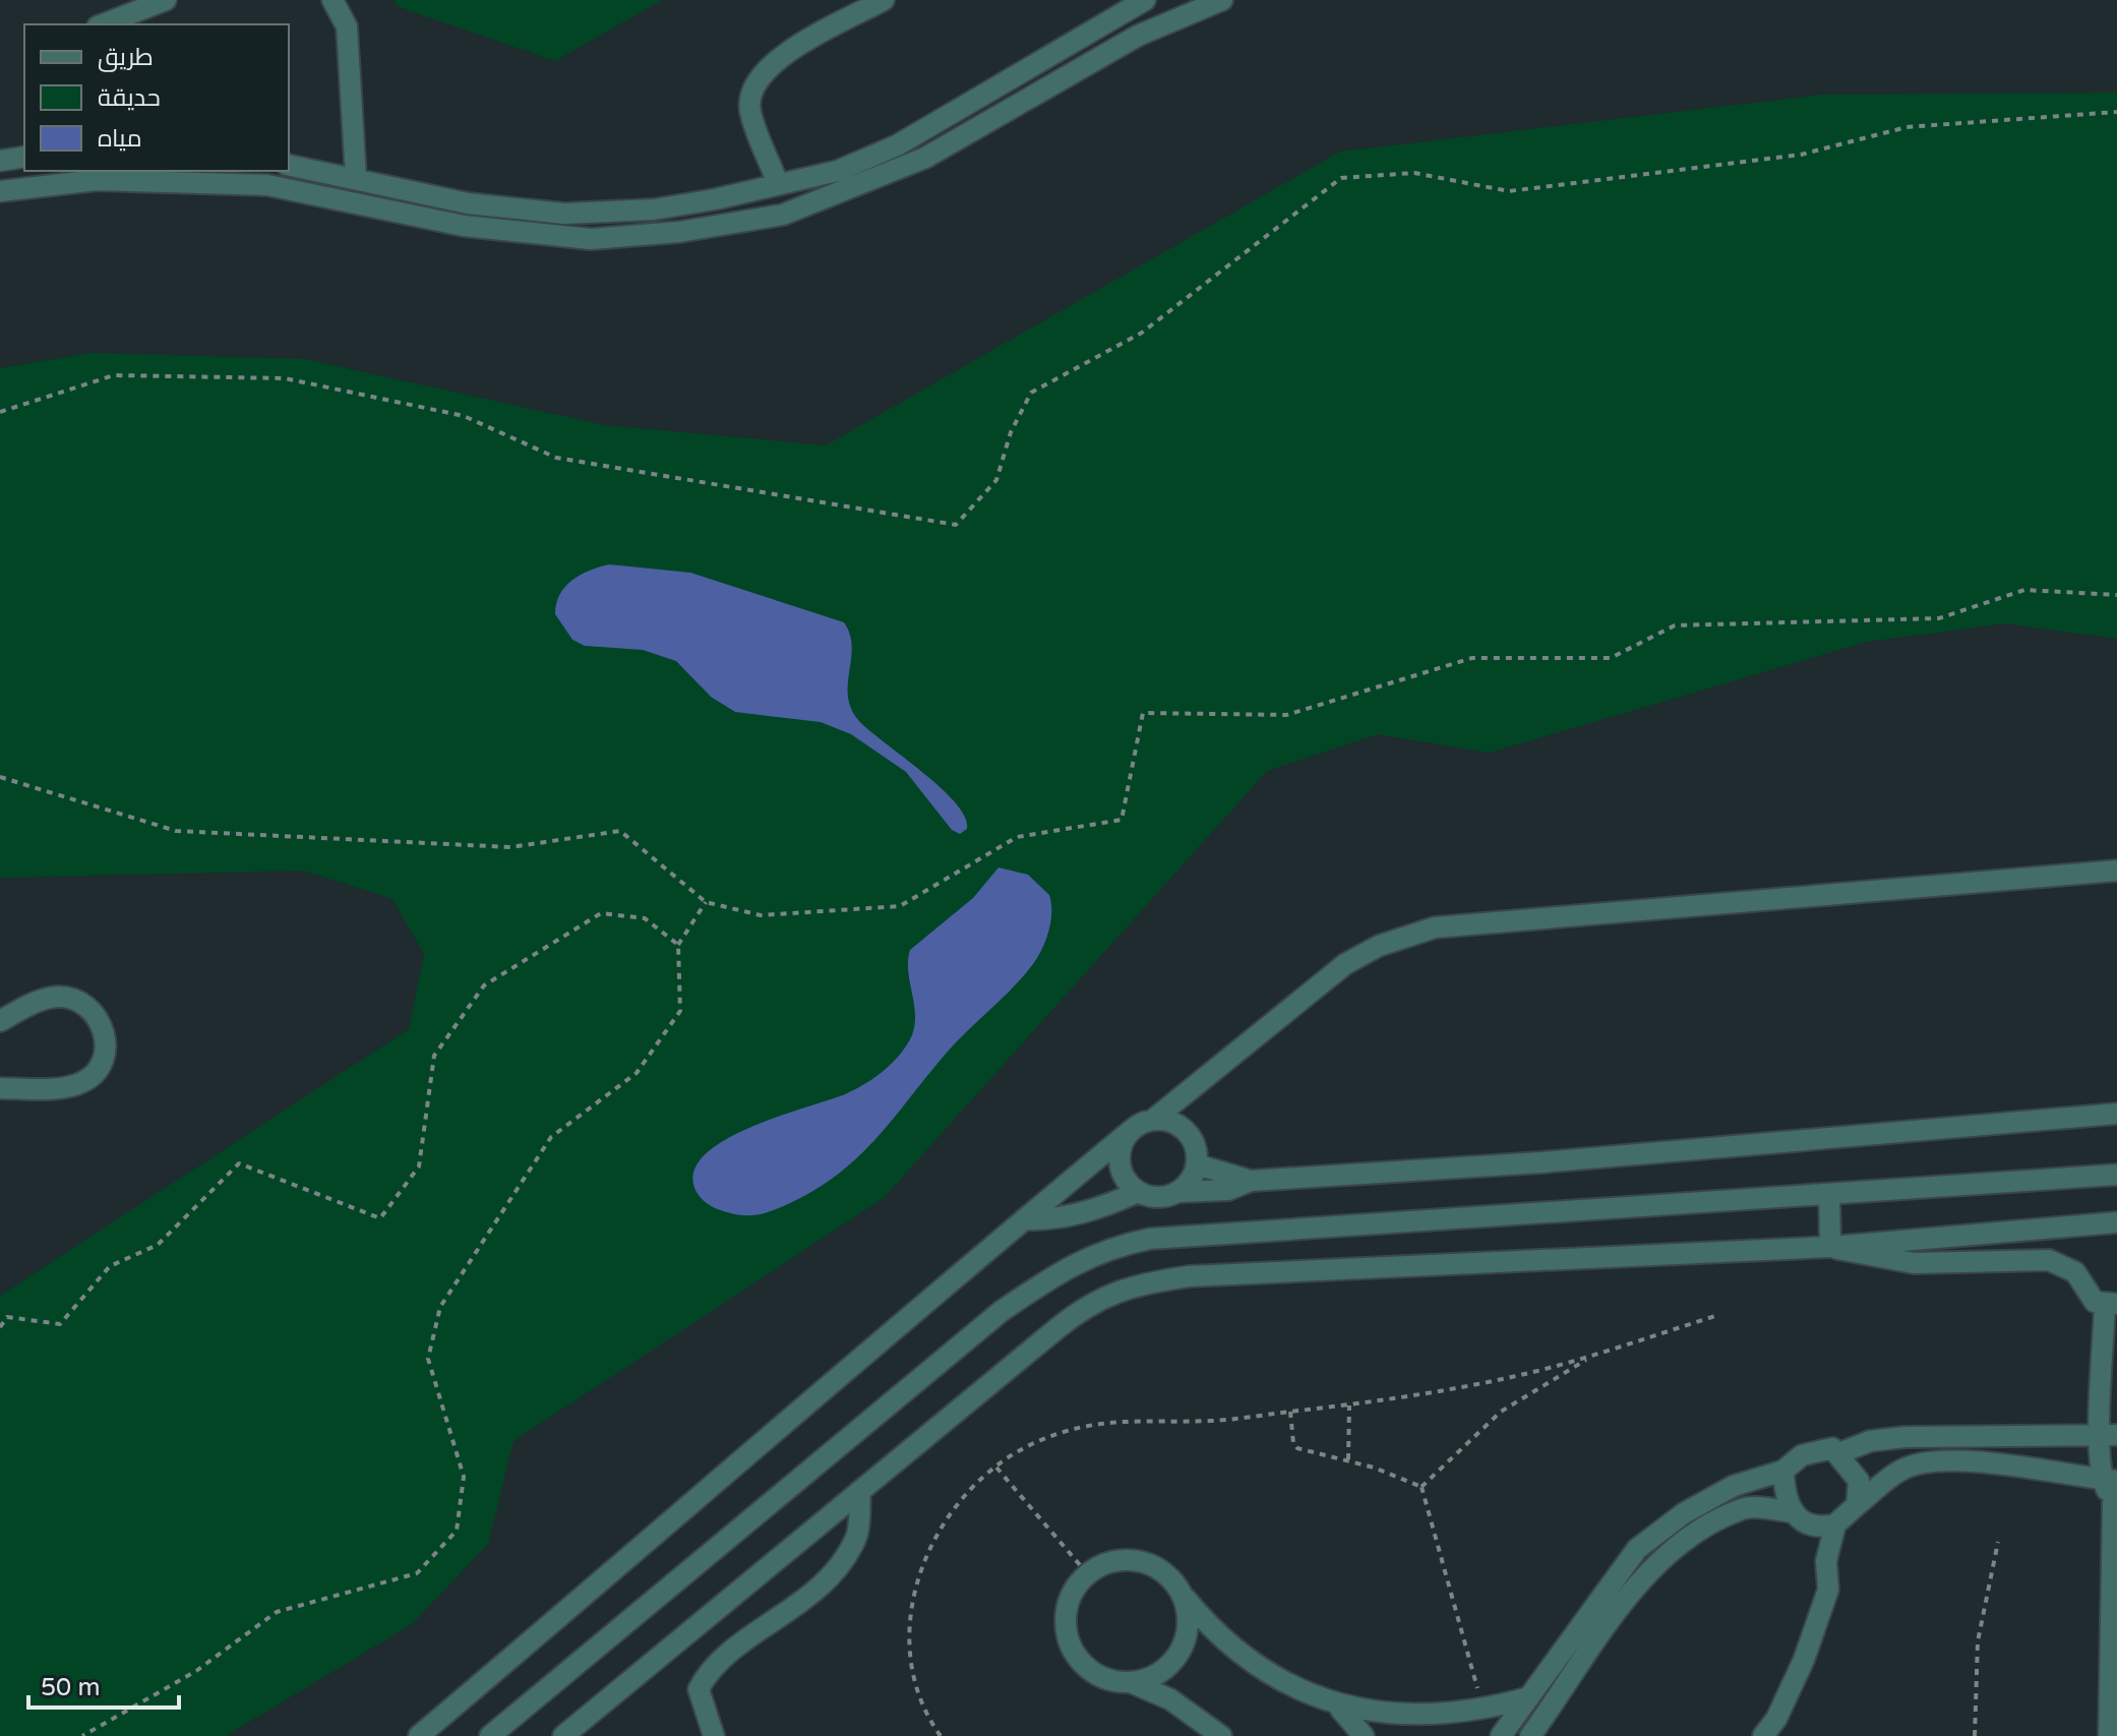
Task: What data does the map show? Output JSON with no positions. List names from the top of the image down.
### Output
{
  "legend": ["طريق", "حديقة", "مياه"],
  "scale_bar": "50 m"
}
